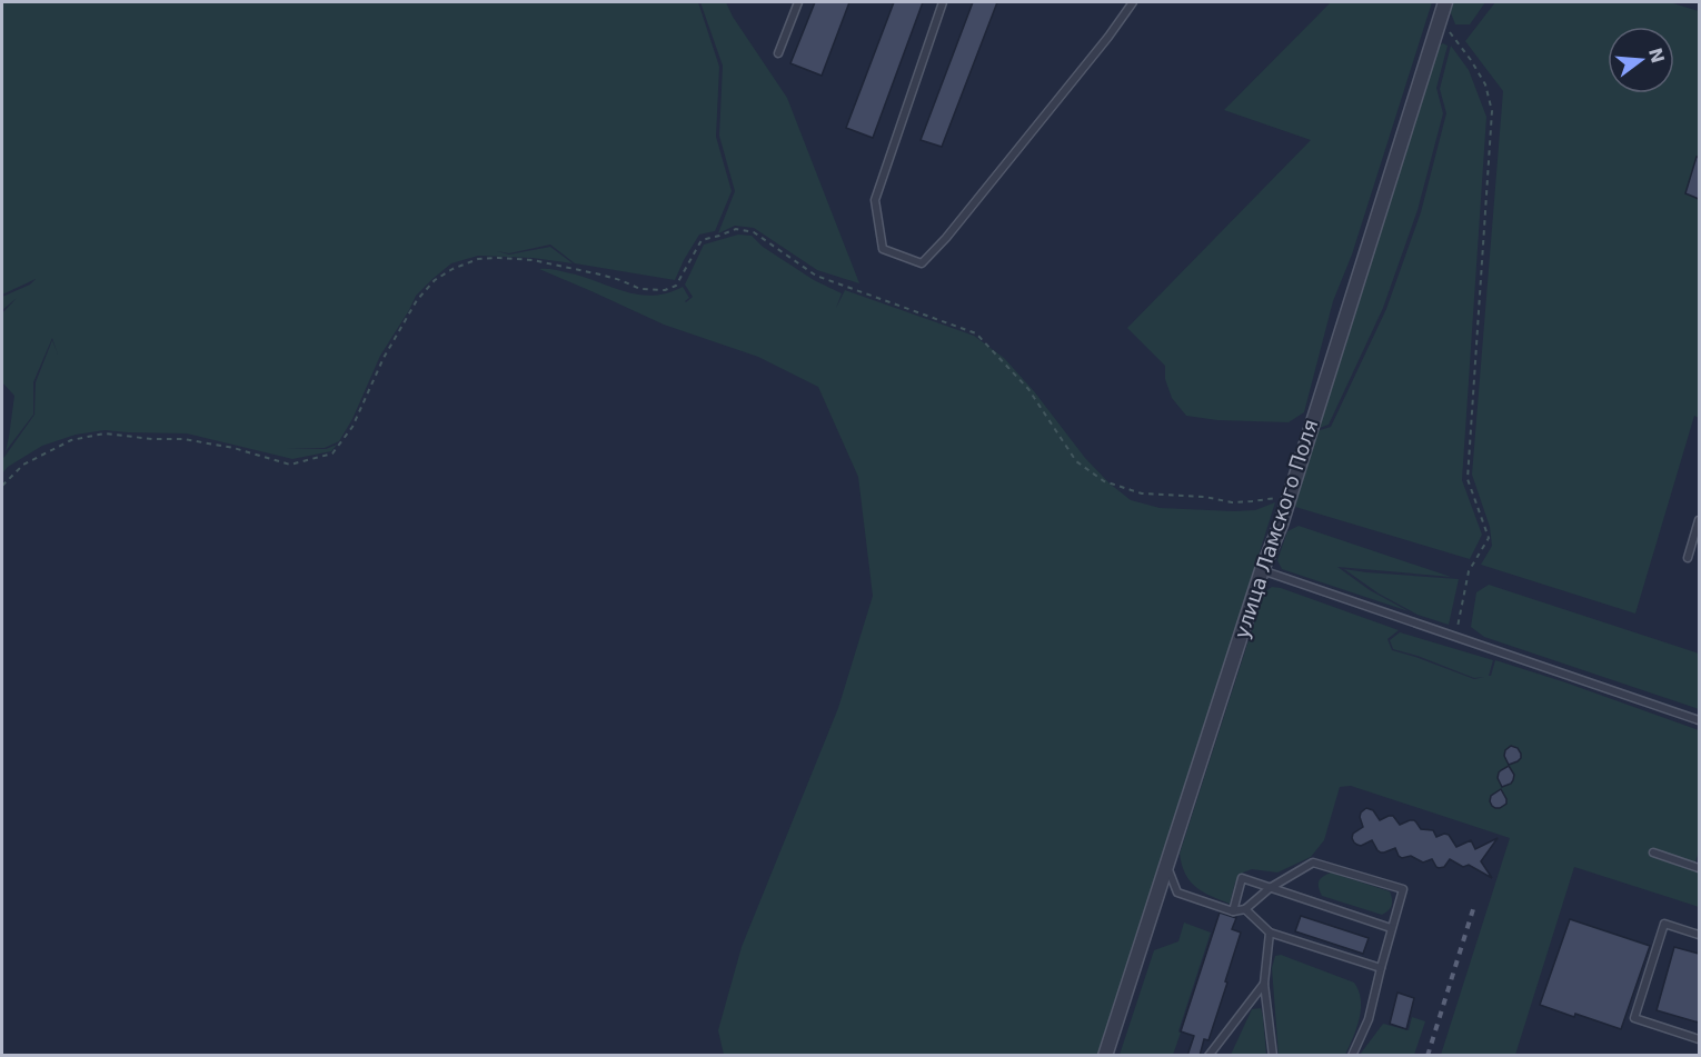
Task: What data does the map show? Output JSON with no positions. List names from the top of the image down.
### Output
{
  "streets": {
    "street": ["улица Ламского Поля"]
  },
  "north": "right"
}
